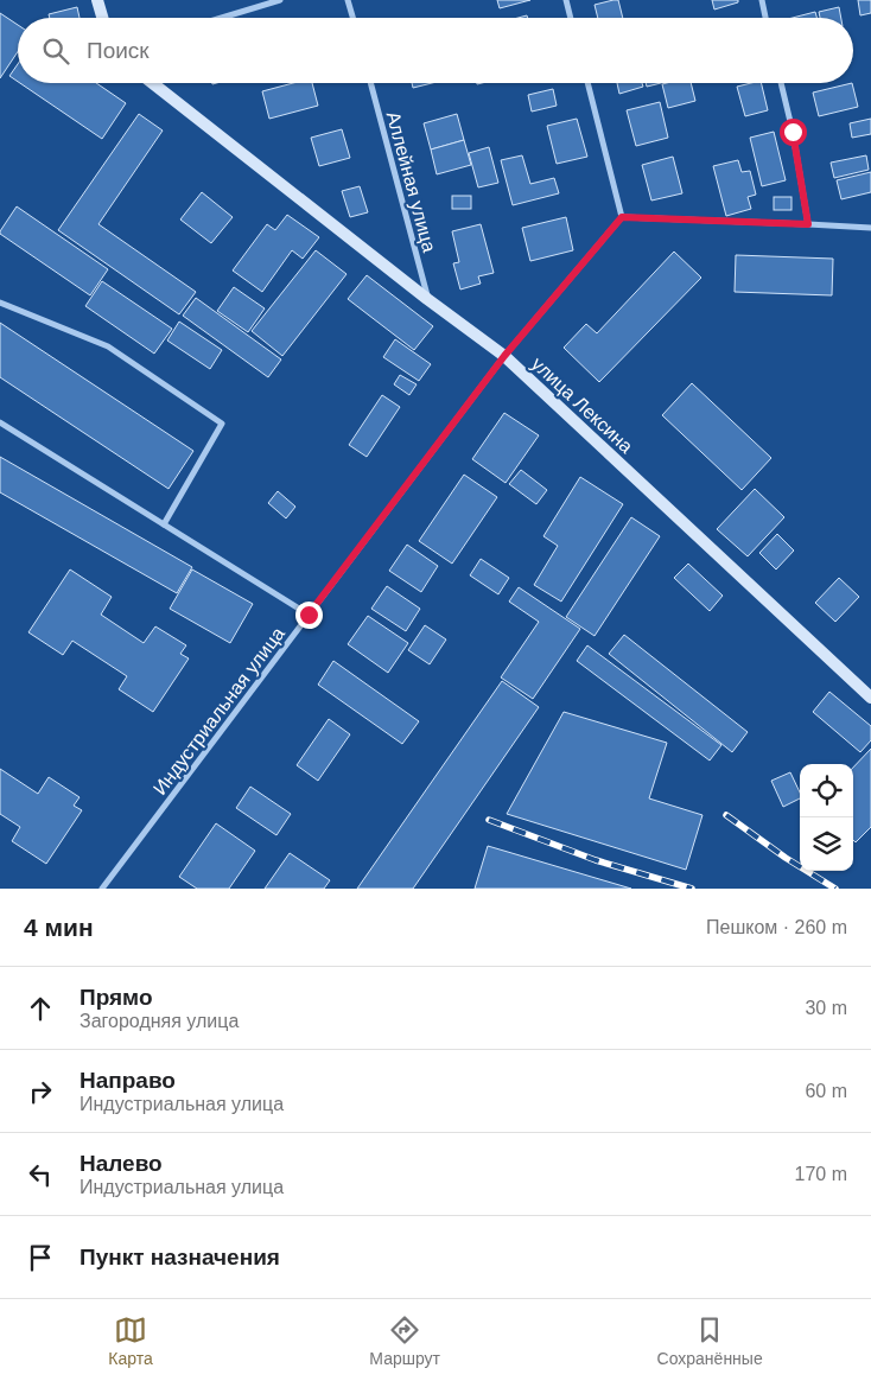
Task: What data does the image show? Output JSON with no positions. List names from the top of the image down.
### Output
{
  "streets": {
    "street": ["Аллейная улица", "улица Лексина", "Индустриальная улица"]
  },
  "crossings": [
    ["Аллейная улица", "улица Лексина"],
    ["улица Лексина", "Индустриальная улица"]
  ],
  "page": {
    "search": "Поиск",
    "heading": ["4 мин", "Пешком · 260 m"],
    "list": [
      ["Прямо", "Загородняя улица", "30 m"],
      ["Направо", "Индустриальная улица", "60 m"],
      ["Налево", "Индустриальная улица", "170 m"],
      "Пункт назначения"
    ],
    "nav": ["Карта", "Маршрут", "Сохранённые"]
  }
}
